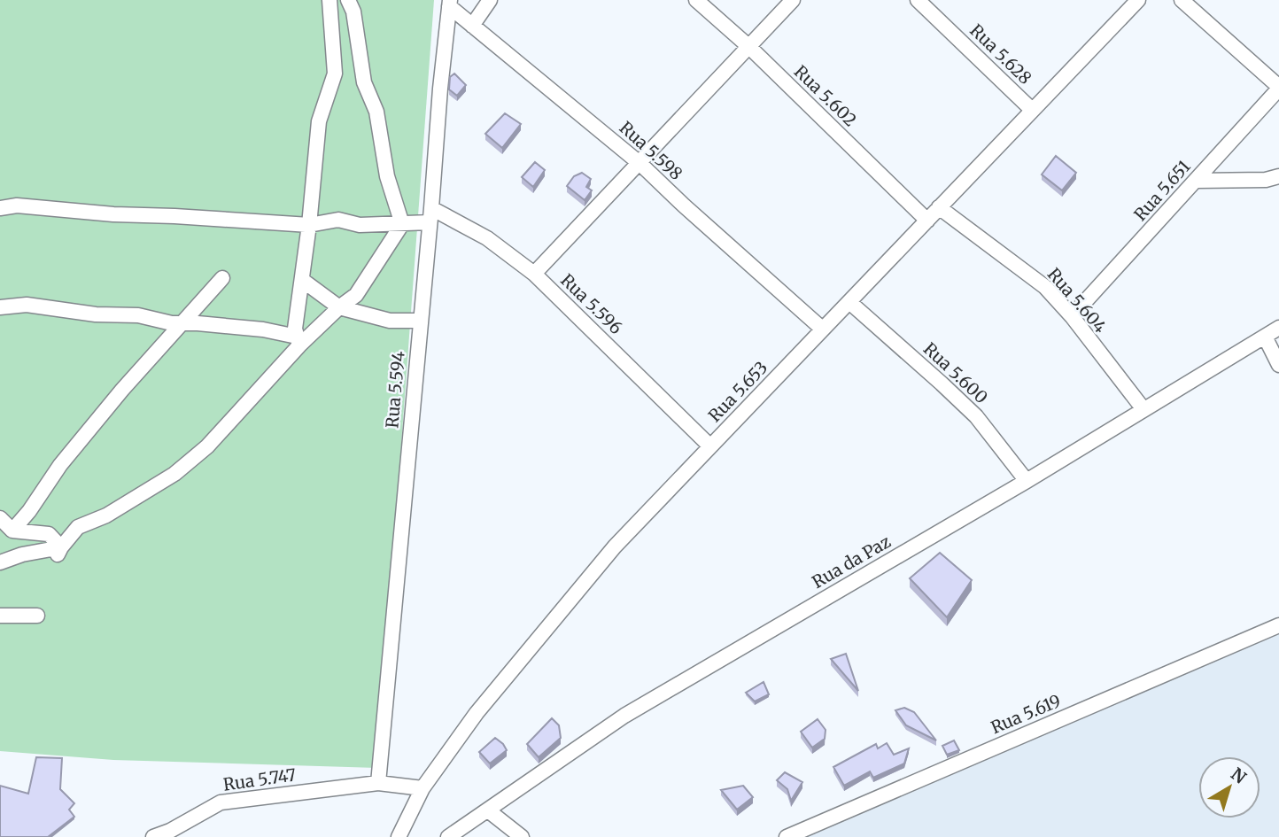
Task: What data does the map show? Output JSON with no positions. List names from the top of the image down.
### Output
{
  "streets": {
    "street": [
      "Rua 5.628",
      "Rua 5.602",
      "Rua 5.598",
      "Rua 5.651",
      "Rua 5.604",
      "Rua 5.596",
      "Rua 5.600",
      "Rua 5.594",
      "Rua 5.653",
      "Rua da Paz",
      "Rua 5.619",
      "Rua 5.747"
    ]
  },
  "crossings": [
    ["Rua 5.628", "Rua 5.653"],
    ["Rua 5.602", "Rua 5.653"],
    ["Rua 5.598", "Rua 5.594"],
    ["Rua 5.598", "Rua 5.653"],
    ["Rua 5.651", "Rua 5.604"],
    ["Rua 5.604", "Rua 5.653"],
    ["Rua 5.604", "Rua da Paz"],
    ["Rua 5.596", "Rua 5.594"],
    ["Rua 5.596", "Rua 5.653"],
    ["Rua 5.600", "Rua 5.653"],
    ["Rua 5.600", "Rua da Paz"],
    ["Rua 5.594", "Rua 5.747"],
    ["Rua 5.653", "Rua 5.747"]
  ],
  "north": "top right"
}
